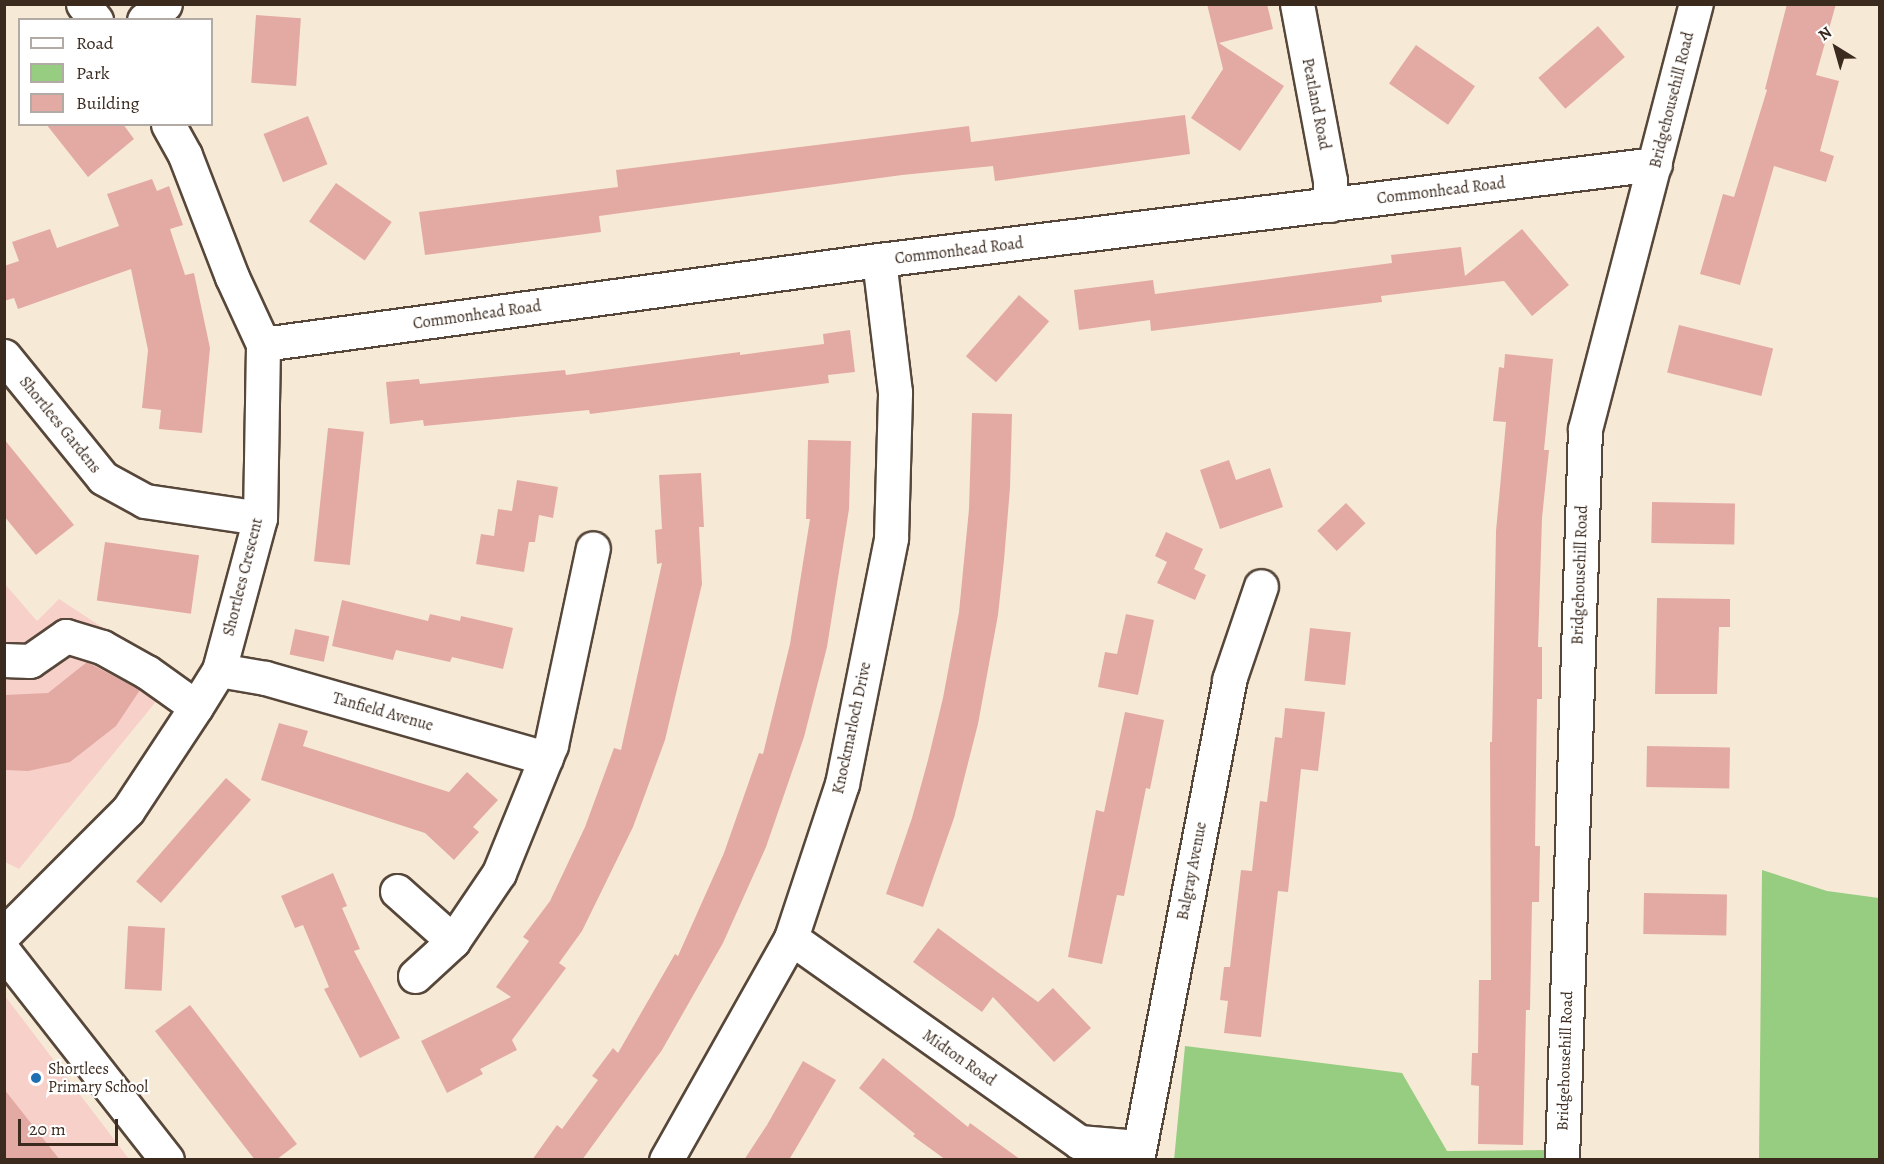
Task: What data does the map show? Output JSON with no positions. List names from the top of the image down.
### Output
{
  "streets": {
    "street": [
      "Bridgehousehill Road",
      "Peatland Road",
      "Commonhead Road",
      "Shortlees Gardens",
      "Shortlees Crescent",
      "Tanfield Avenue",
      "Knockmarloch Drive",
      "Balgray Avenue",
      "Midton Road"
    ]
  },
  "crossings": [
    ["Bridgehousehill Road", "Commonhead Road"],
    ["Peatland Road", "Commonhead Road"],
    ["Commonhead Road", "Shortlees Crescent"],
    ["Commonhead Road", "Knockmarloch Drive"],
    ["Shortlees Gardens", "Shortlees Crescent"],
    ["Shortlees Crescent", "Tanfield Avenue"],
    ["Knockmarloch Drive", "Midton Road"],
    ["Balgray Avenue", "Midton Road"]
  ],
  "places": ["Shortlees Primary School"],
  "legend": ["Road", "Park", "Building"],
  "scale_bar": "20 m",
  "north": "top left"
}
